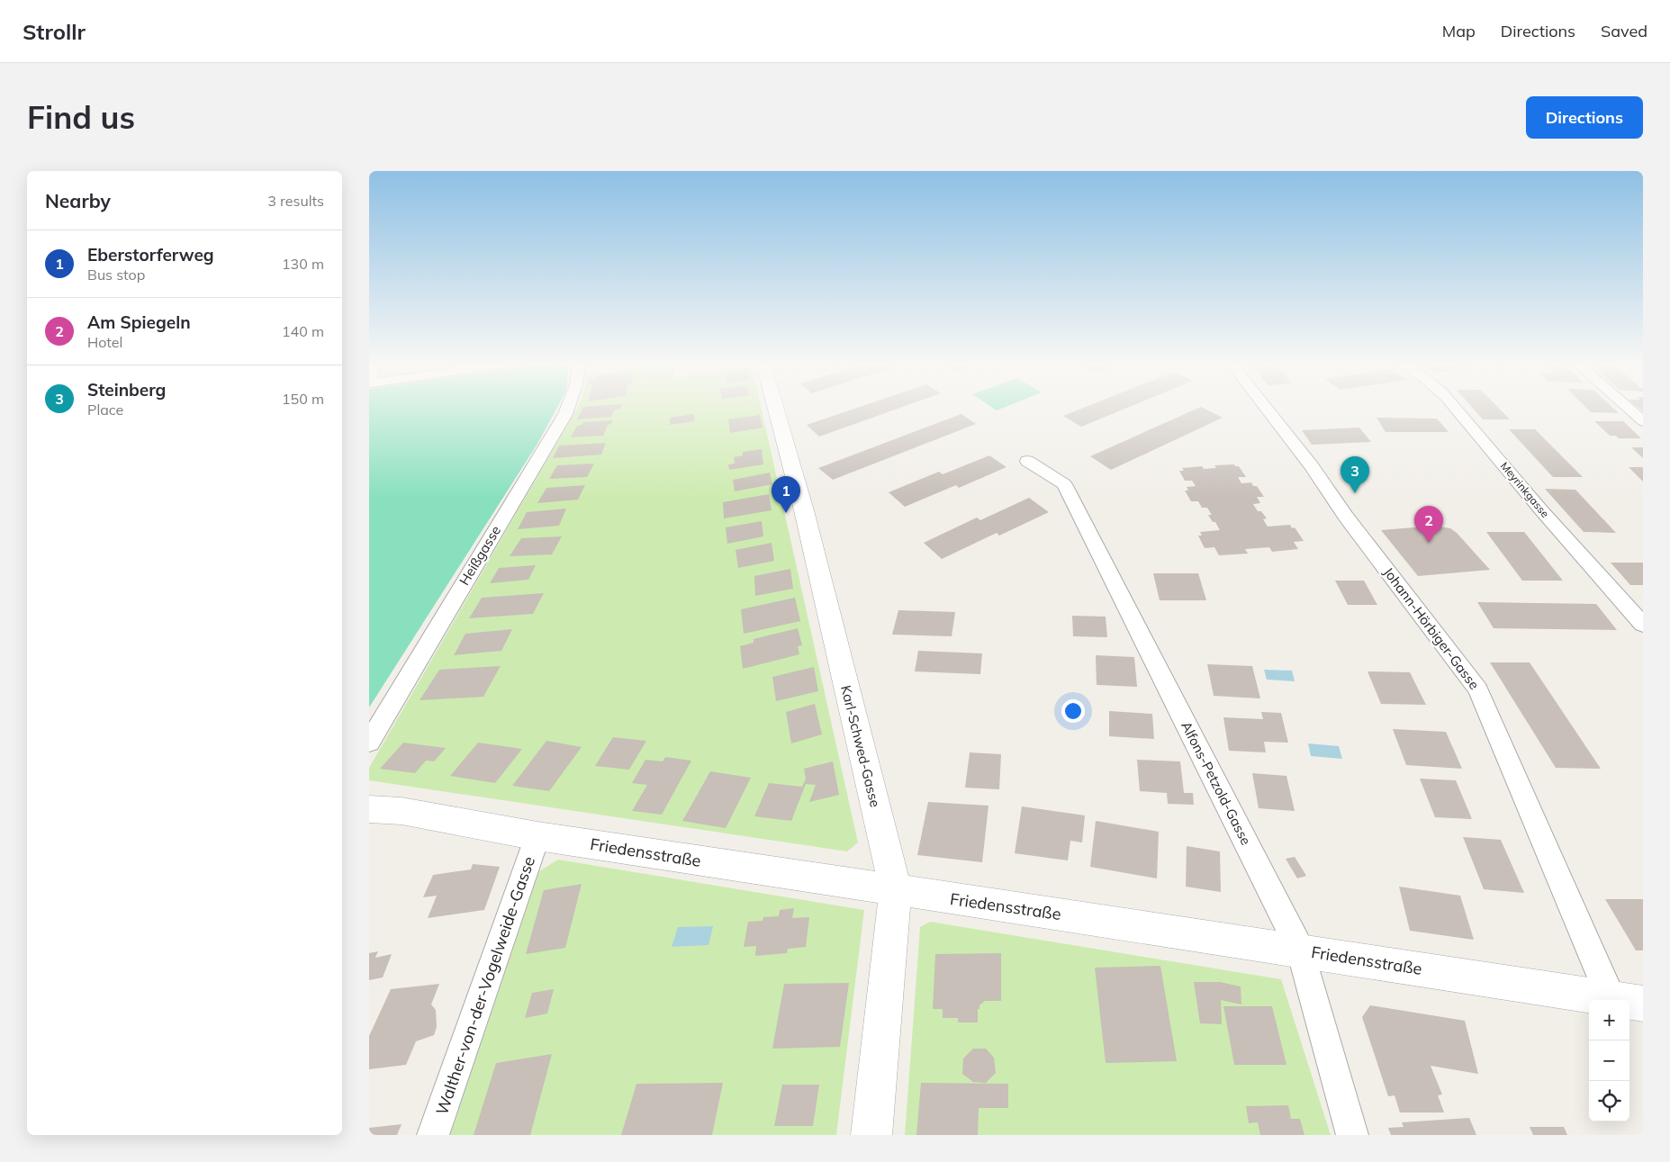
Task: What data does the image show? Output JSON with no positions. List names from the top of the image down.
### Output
{
  "streets": {
    "street": [
      "Meyrinkgasse",
      "Heißgasse",
      "Johann-Hörbiger-Gasse",
      "Karl-Schwed-Gasse",
      "Alfons-Petzold-Gasse",
      "Friedensstraße",
      "Walther-von-der-Vogelweide-Gasse"
    ]
  },
  "crossings": [
    ["Karl-Schwed-Gasse", "Friedensstraße"],
    ["Alfons-Petzold-Gasse", "Friedensstraße"],
    ["Friedensstraße", "Walther-von-der-Vogelweide-Gasse"]
  ],
  "page": {
    "header": "Strollr",
    "nav": ["Map", "Directions", "Saved"],
    "buttons": "Directions",
    "title": "Find us",
    "heading": ["Nearby", "3 results"],
    "list": [
      {
        "mark": "1",
        "name": "Eberstorferweg",
        "note": "Bus stop",
        "value": "130 m"
      },
      {
        "mark": "2",
        "name": "Am Spiegeln",
        "note": "Hotel",
        "value": "140 m"
      },
      {
        "mark": "3",
        "name": "Steinberg",
        "note": "Place",
        "value": "150 m"
      }
    ],
    "pins": ["3", "1", "2"],
    "map_buttons": ["+", "−"]
  }
}
